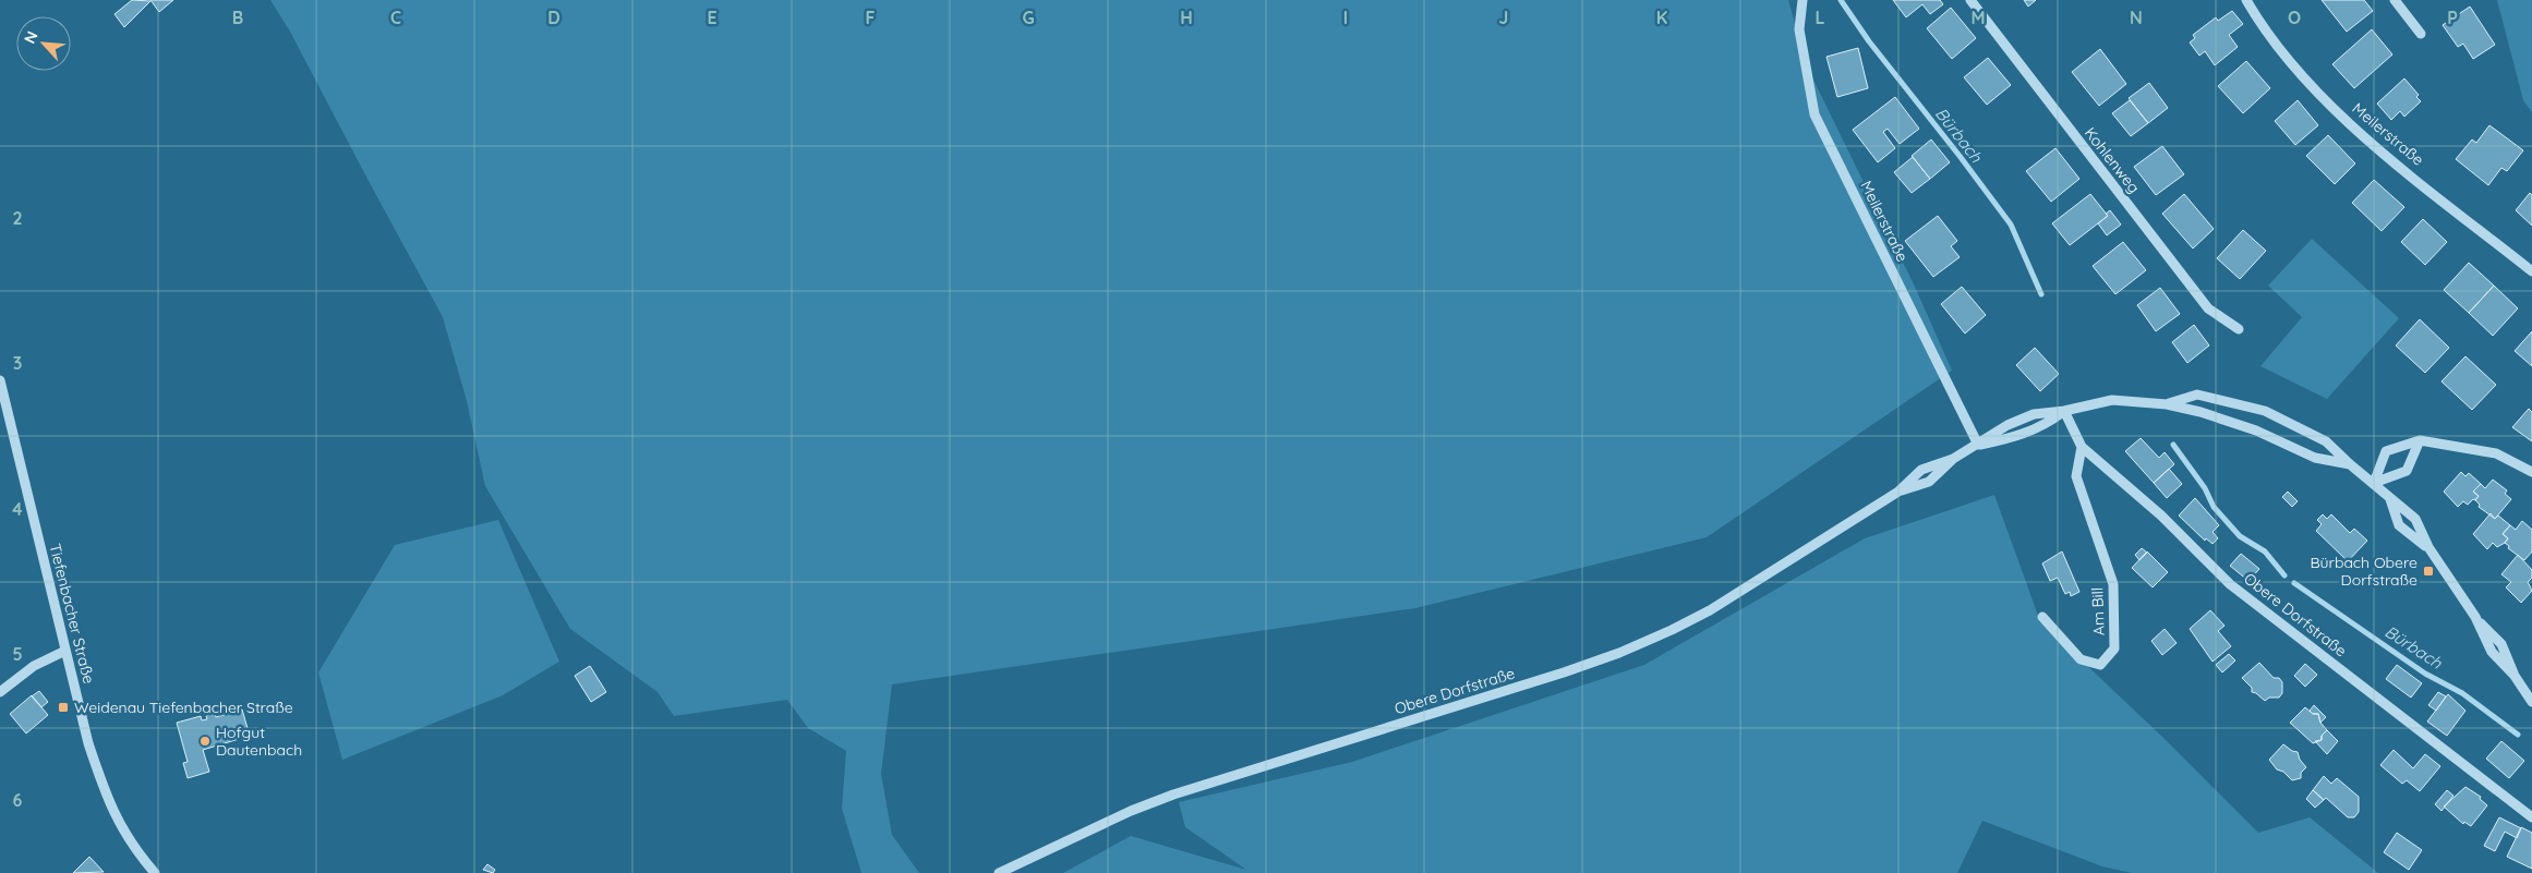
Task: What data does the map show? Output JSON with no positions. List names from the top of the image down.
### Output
{
  "streets": {
    "street": [
      "Meilerstraße",
      "Kohlenweg",
      "Am Bill",
      "Tiefenbacher Straße",
      "Obere Dorfstraße"
    ]
  },
  "crossings": [
    ["Meilerstraße", "Obere Dorfstraße"],
    ["Am Bill", "Obere Dorfstraße"]
  ],
  "water": ["Bürbach"],
  "places": {
    "transit": ["Bürbach Obere Dorfstraße", "Weidenau Tiefenbacher Straße"],
    "other": ["Hofgut Dautenbach"]
  },
  "north": "top left",
  "grid": {
    "columns": [
      "B",
      "C",
      "D",
      "E",
      "F",
      "G",
      "H",
      "I",
      "J",
      "K",
      "L",
      "M",
      "N",
      "O",
      "P"
    ],
    "rows": [
      "2",
      "3",
      "4",
      "5",
      "6"
    ]
  }
}
